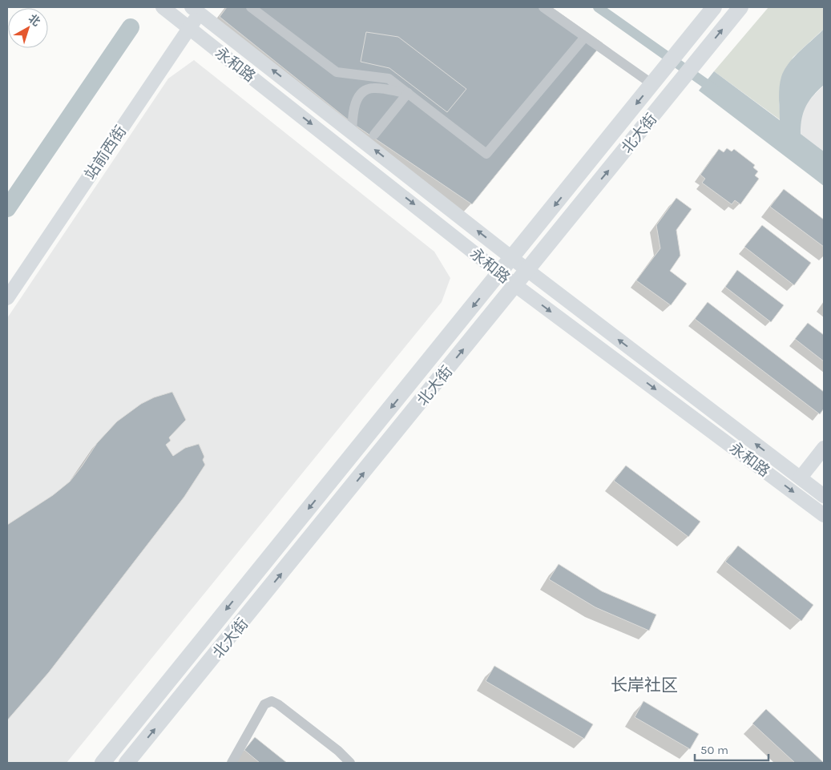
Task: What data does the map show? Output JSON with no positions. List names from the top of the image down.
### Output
{
  "streets": {
    "main road": ["永和路", "北大街", "站前西街"]
  },
  "crossings": [
    ["永和路", "北大街"],
    ["永和路", "站前西街"]
  ],
  "districts": ["长岸社区"],
  "scale_bar": "50 m",
  "north": "top right"
}
